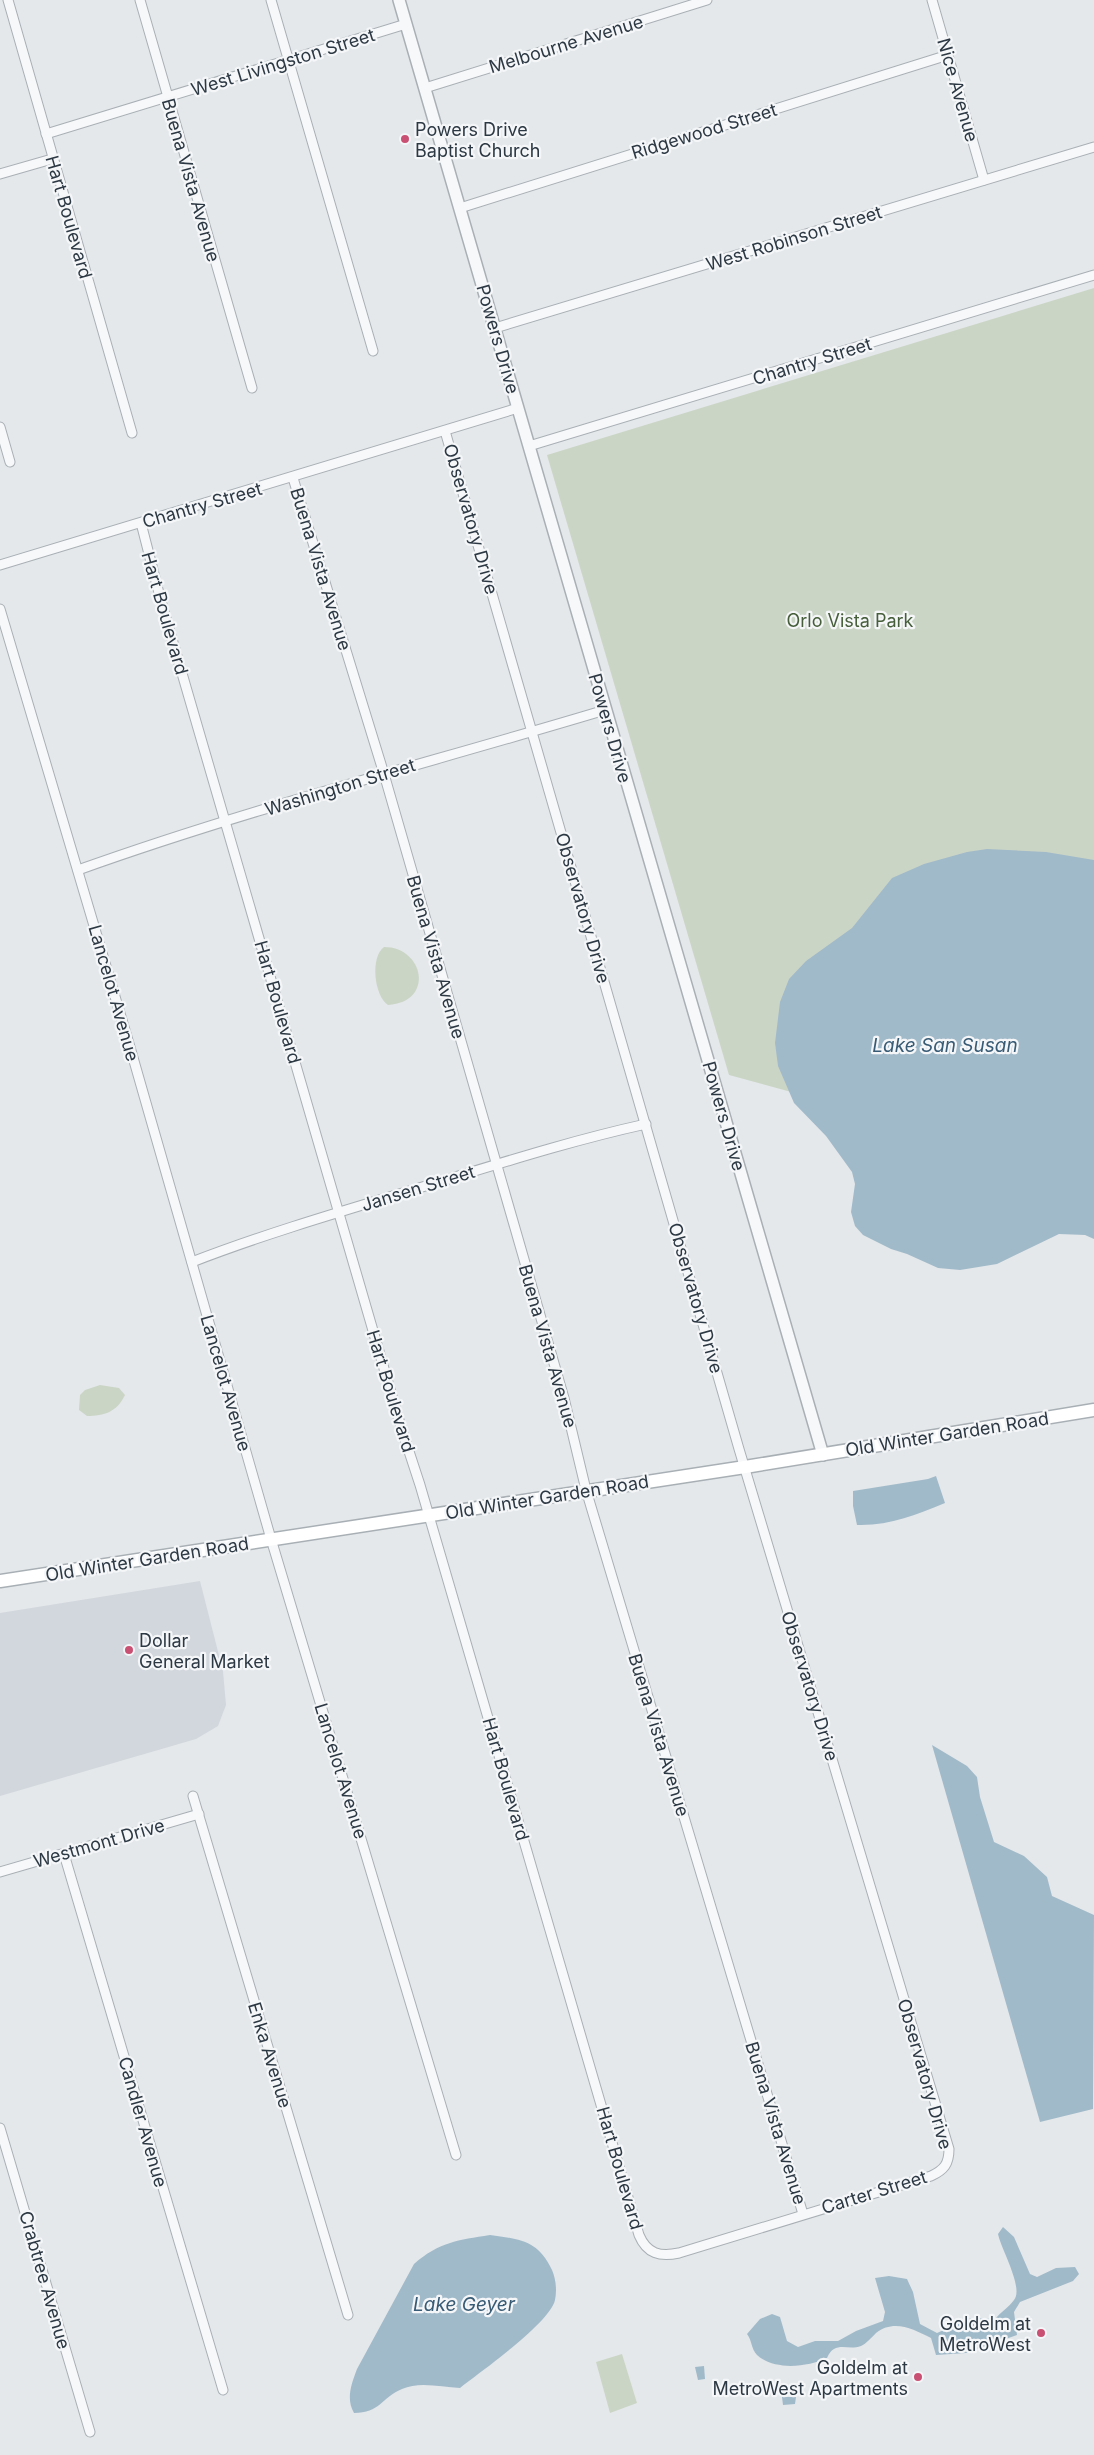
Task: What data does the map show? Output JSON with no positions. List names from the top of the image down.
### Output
{
  "streets": {
    "main road": ["Old Winter Garden Road"],
    "street": [
      "Melbourne Avenue",
      "West Livingston Street",
      "Nice Avenue",
      "Ridgewood Street",
      "Buena Vista Avenue",
      "Hart Boulevard",
      "West Robinson Street",
      "Powers Drive",
      "Chantry Street",
      "Observatory Drive",
      "Washington Street",
      "Lancelot Avenue",
      "Jansen Street",
      "Westmont Drive",
      "Enka Avenue",
      "Candler Avenue",
      "Carter Street",
      "Crabtree Avenue"
    ]
  },
  "crossings": [
    ["Melbourne Avenue", "Powers Drive"],
    ["West Livingston Street", "Buena Vista Avenue"],
    ["West Livingston Street", "Hart Boulevard"],
    ["West Livingston Street", "Powers Drive"],
    ["Nice Avenue", "Ridgewood Street"],
    ["Nice Avenue", "West Robinson Street"],
    ["Ridgewood Street", "Powers Drive"],
    ["Buena Vista Avenue", "Chantry Street"],
    ["Buena Vista Avenue", "Washington Street"],
    ["Buena Vista Avenue", "Jansen Street"],
    ["Buena Vista Avenue", "Old Winter Garden Road"],
    ["Buena Vista Avenue", "Carter Street"],
    ["Hart Boulevard", "Chantry Street"],
    ["Hart Boulevard", "Washington Street"],
    ["Hart Boulevard", "Jansen Street"],
    ["Hart Boulevard", "Old Winter Garden Road"],
    ["Hart Boulevard", "Carter Street"],
    ["West Robinson Street", "Powers Drive"],
    ["Powers Drive", "Chantry Street"],
    ["Powers Drive", "Washington Street"],
    ["Powers Drive", "Old Winter Garden Road"],
    ["Chantry Street", "Observatory Drive"],
    ["Observatory Drive", "Washington Street"],
    ["Observatory Drive", "Jansen Street"],
    ["Observatory Drive", "Old Winter Garden Road"],
    ["Observatory Drive", "Carter Street"],
    ["Washington Street", "Lancelot Avenue"],
    ["Lancelot Avenue", "Jansen Street"],
    ["Lancelot Avenue", "Old Winter Garden Road"],
    ["Westmont Drive", "Enka Avenue"],
    ["Westmont Drive", "Candler Avenue"]
  ],
  "water": ["Lake San Susan", "Lake Geyer"],
  "parks": ["Orlo Vista Park"],
  "places": [
    "Powers Drive Baptist Church",
    "Dollar General Market",
    "Goldelm at MetroWest",
    "Goldelm at MetroWest Apartments"
  ]
}
